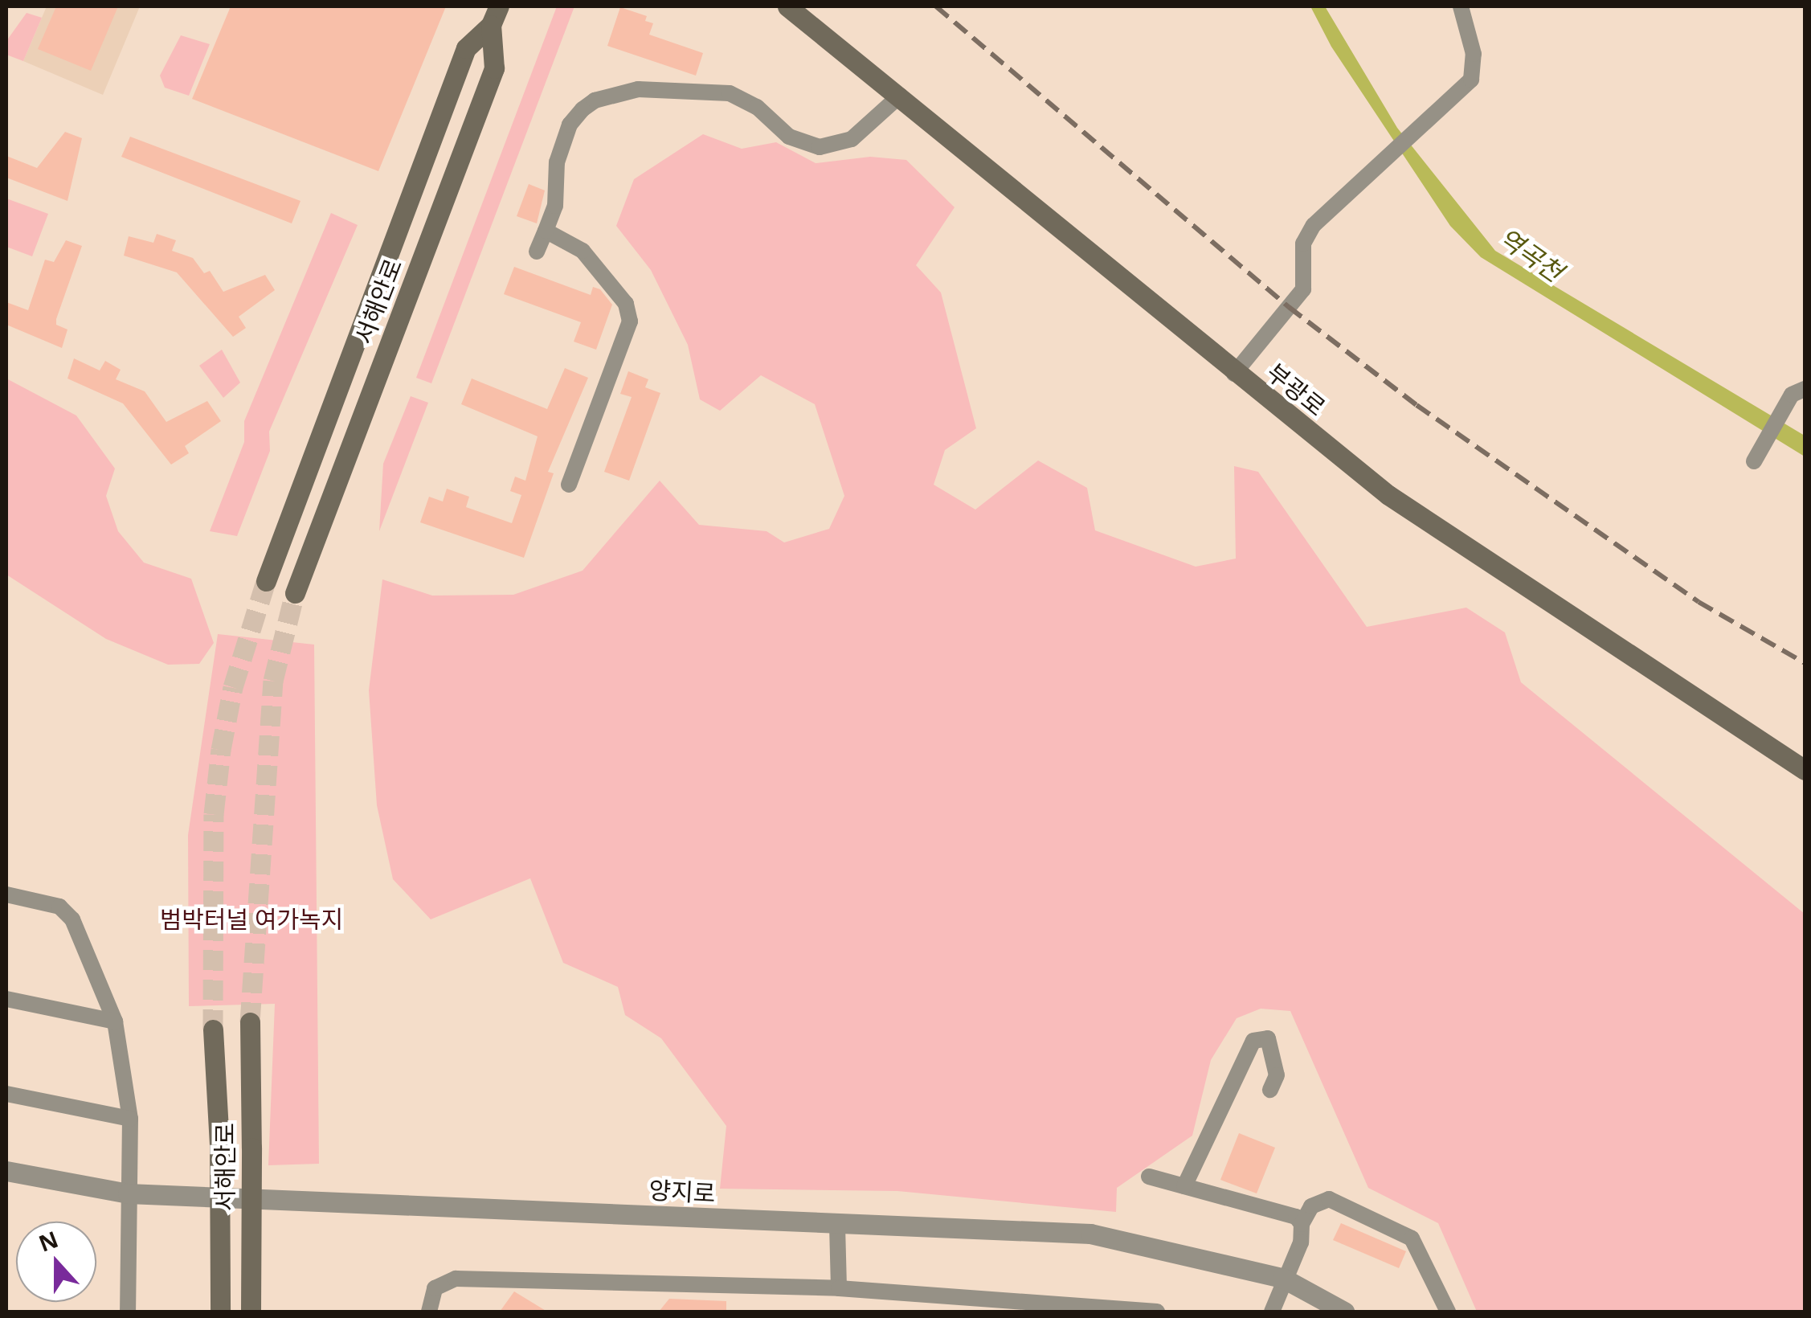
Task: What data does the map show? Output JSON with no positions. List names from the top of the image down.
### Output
{
  "streets": {
    "main road": ["서해안로", "부광로"],
    "street": ["양지로"]
  },
  "water": ["역곡천"],
  "parks": ["범박터널 여가녹지"],
  "north": "top"
}
